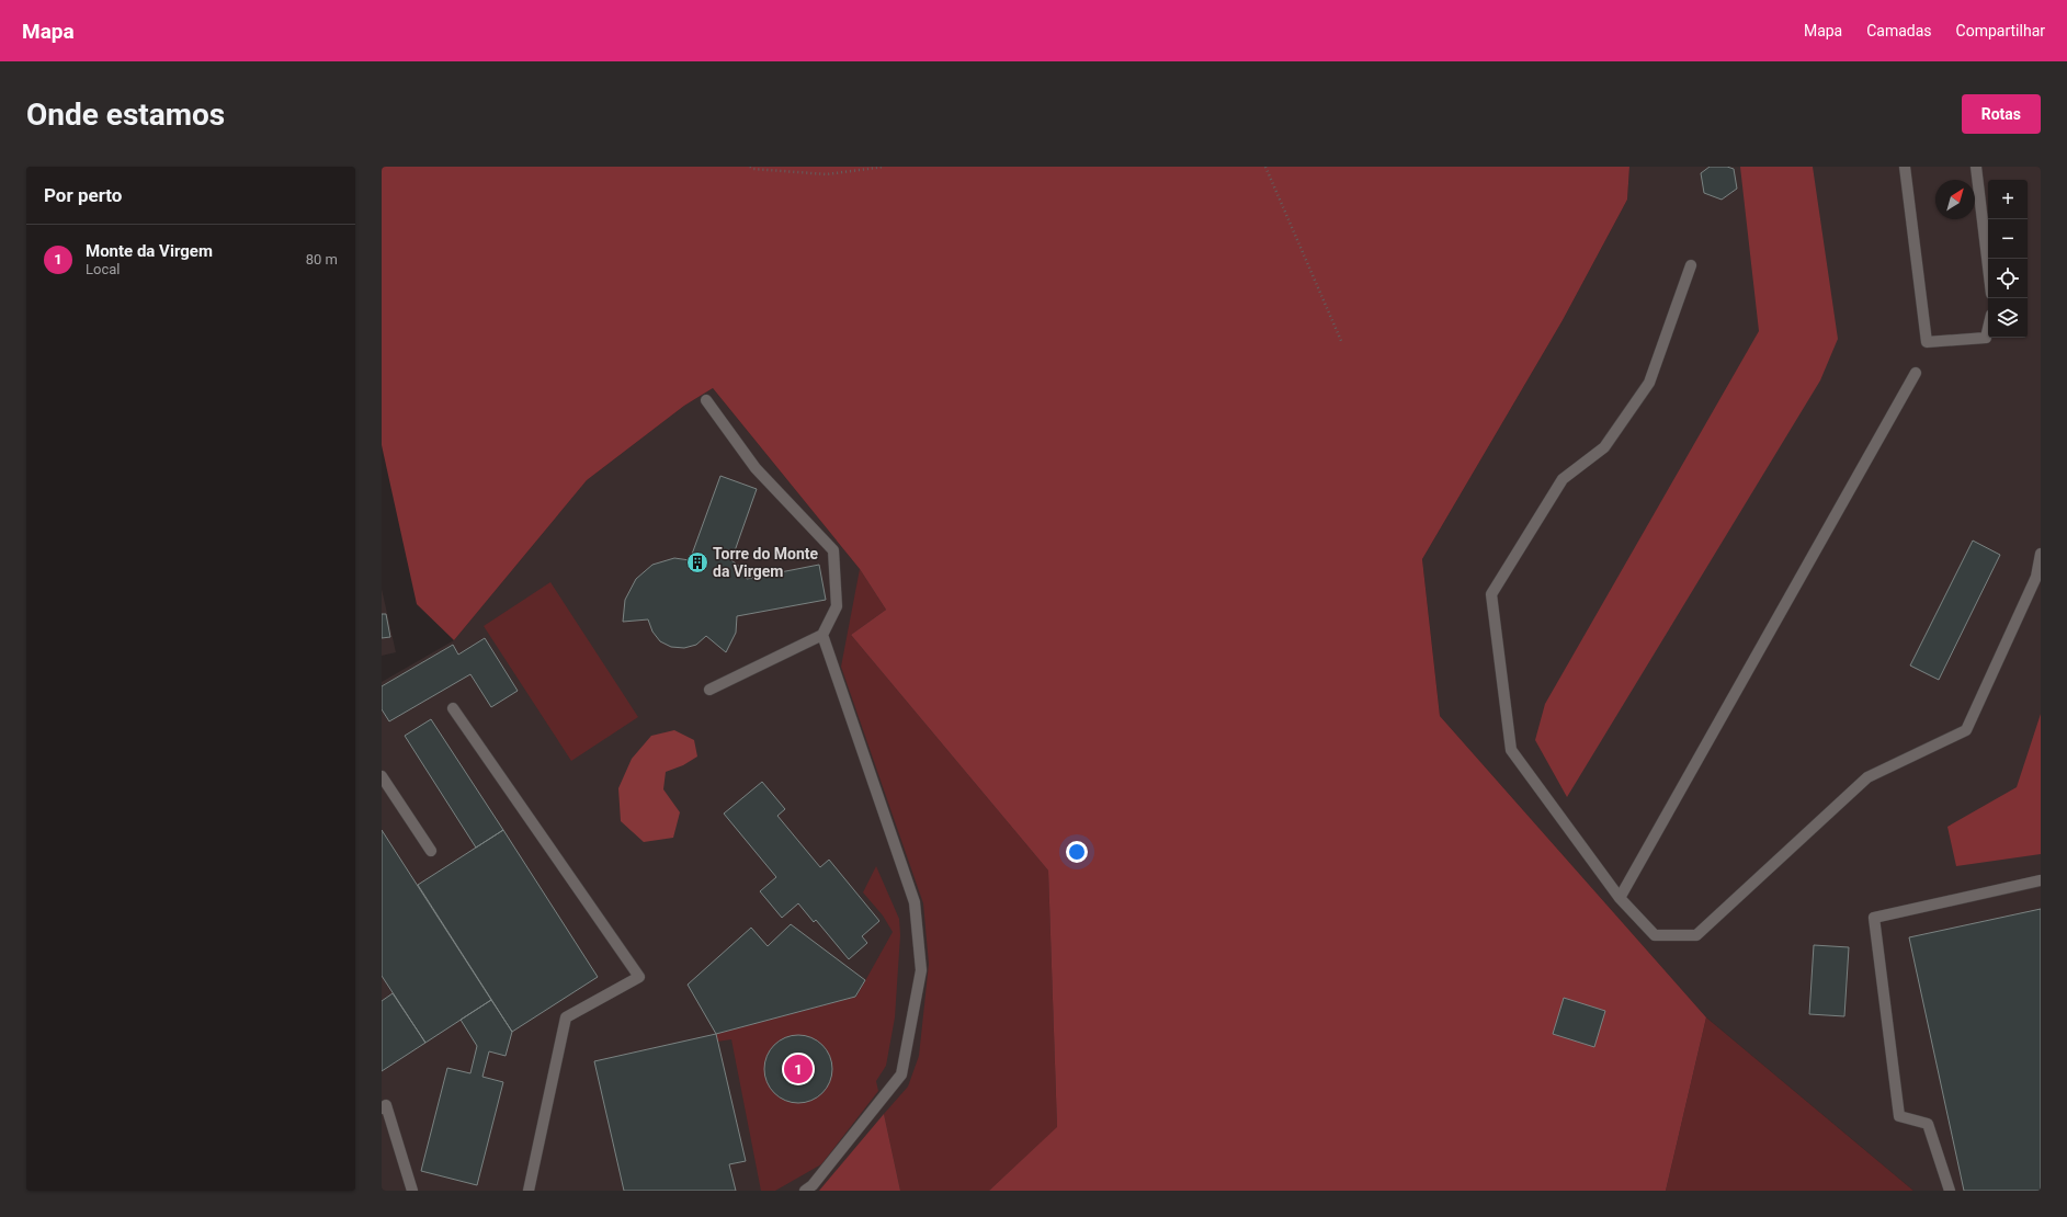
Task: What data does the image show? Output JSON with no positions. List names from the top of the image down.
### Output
{
  "places": {
    "building": ["Torre do Monte da Virgem"]
  },
  "north": "top right",
  "page": {
    "header": "Mapa",
    "nav": ["Mapa", "Camadas", "Compartilhar"],
    "buttons": "Rotas",
    "title": "Onde estamos",
    "heading": "Por perto",
    "map_buttons": ["+", "−"],
    "list": [
      {
        "mark": "1",
        "name": "Monte da Virgem",
        "note": "Local",
        "value": "80 m"
      }
    ],
    "pins": "1"
  }
}
